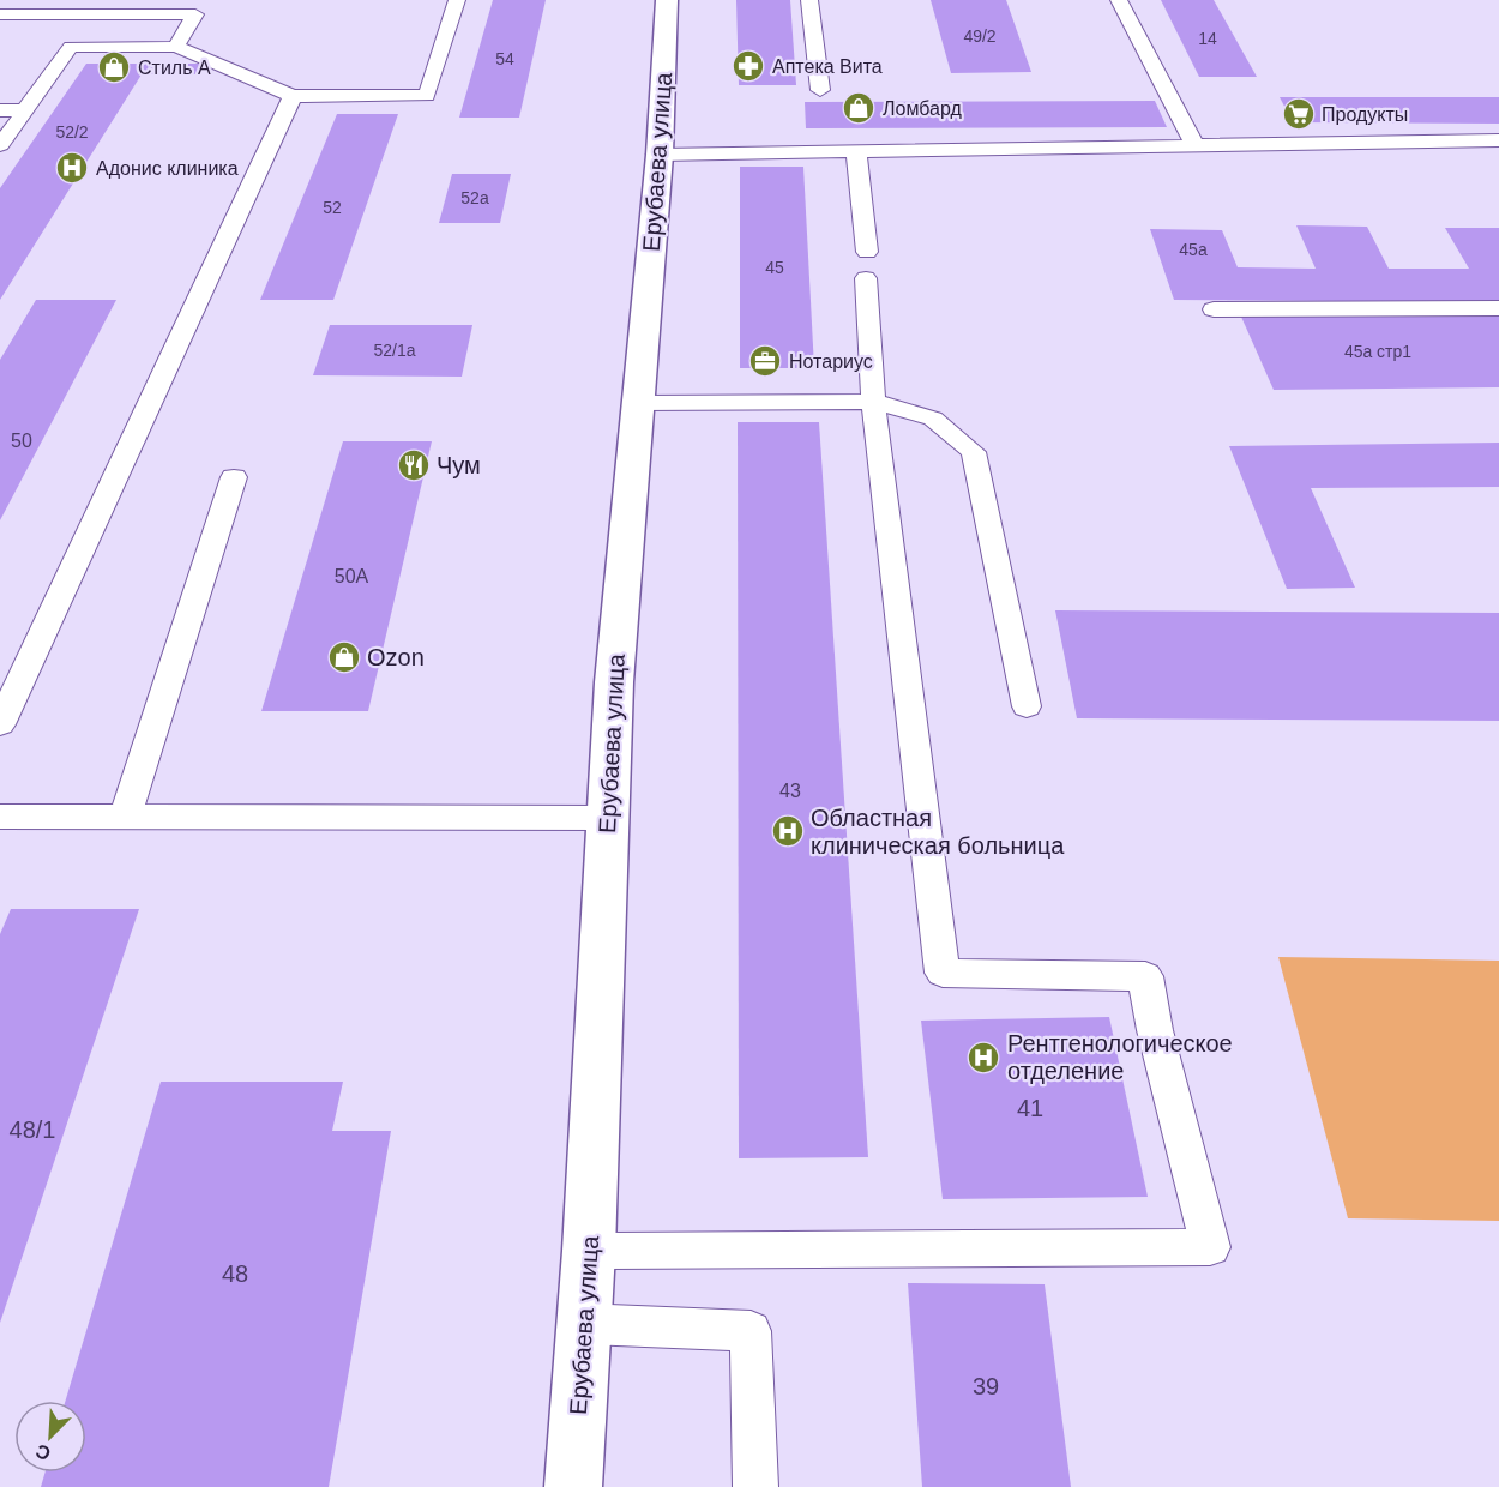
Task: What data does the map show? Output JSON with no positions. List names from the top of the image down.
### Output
{
  "streets": {
    "main road": ["Ерубаева улица"]
  },
  "places": {
    "pharmacy": ["Аптека Вита"],
    "shop": ["Стиль А", "Ломбард", "Ozon"],
    "supermarket": ["Продукты"],
    "hospital": ["Адонис клиника", "Областная клиническая больница", "Рентгенологическое отделение"],
    "office": ["Нотариус"],
    "restaurant": ["Чум"]
  },
  "house_numbers": [
    "49/2",
    "14",
    "54",
    "52/2",
    "52а",
    "52",
    "45а",
    "45",
    "52/1а",
    "45а стр1",
    "50",
    "50А",
    "43",
    "41",
    "48/1",
    "48",
    "39"
  ],
  "north": "bottom left"
}
